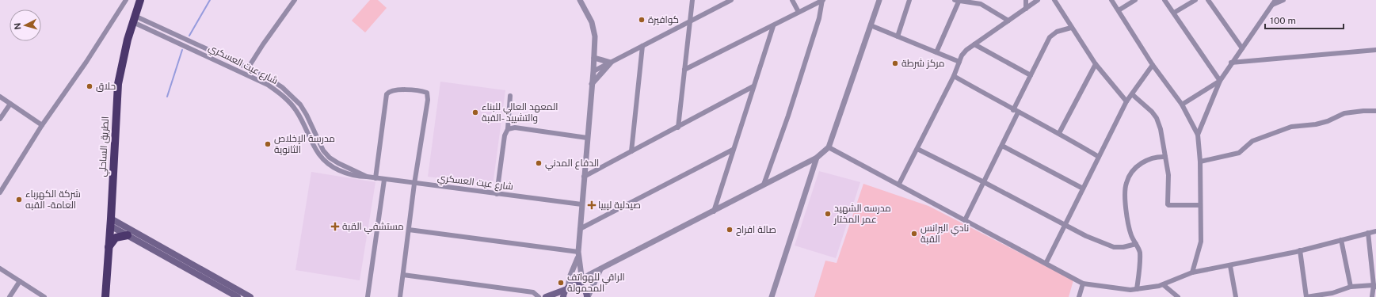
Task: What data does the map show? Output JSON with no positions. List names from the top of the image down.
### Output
{
  "streets": {
    "highway": ["الطريق الساحلي"],
    "street": ["شارع عيت العسكري"]
  },
  "crossings": [
    ["شارع عيت العسكري", "الطريق الساحلي"]
  ],
  "places": {
    "other": [
      "كوافيرة",
      "مركز شرطة",
      "حلاق",
      "المعهد العالي للبناء والتشييد -القبة",
      "مدرسة الإخلاص الثانوية",
      "الدفاع المدني",
      "شركة الكهرباء العامة - القبه",
      "مدرسه الشهيد عمر المختار",
      "صالة افراح",
      "نادي البرانس القبة",
      "الراقي للهواتف المحمولة"
    ],
    "health": ["صيدلية ليبيا", "مستشفي القبة"]
  },
  "scale_bar": "100 m",
  "north": "left"
}
